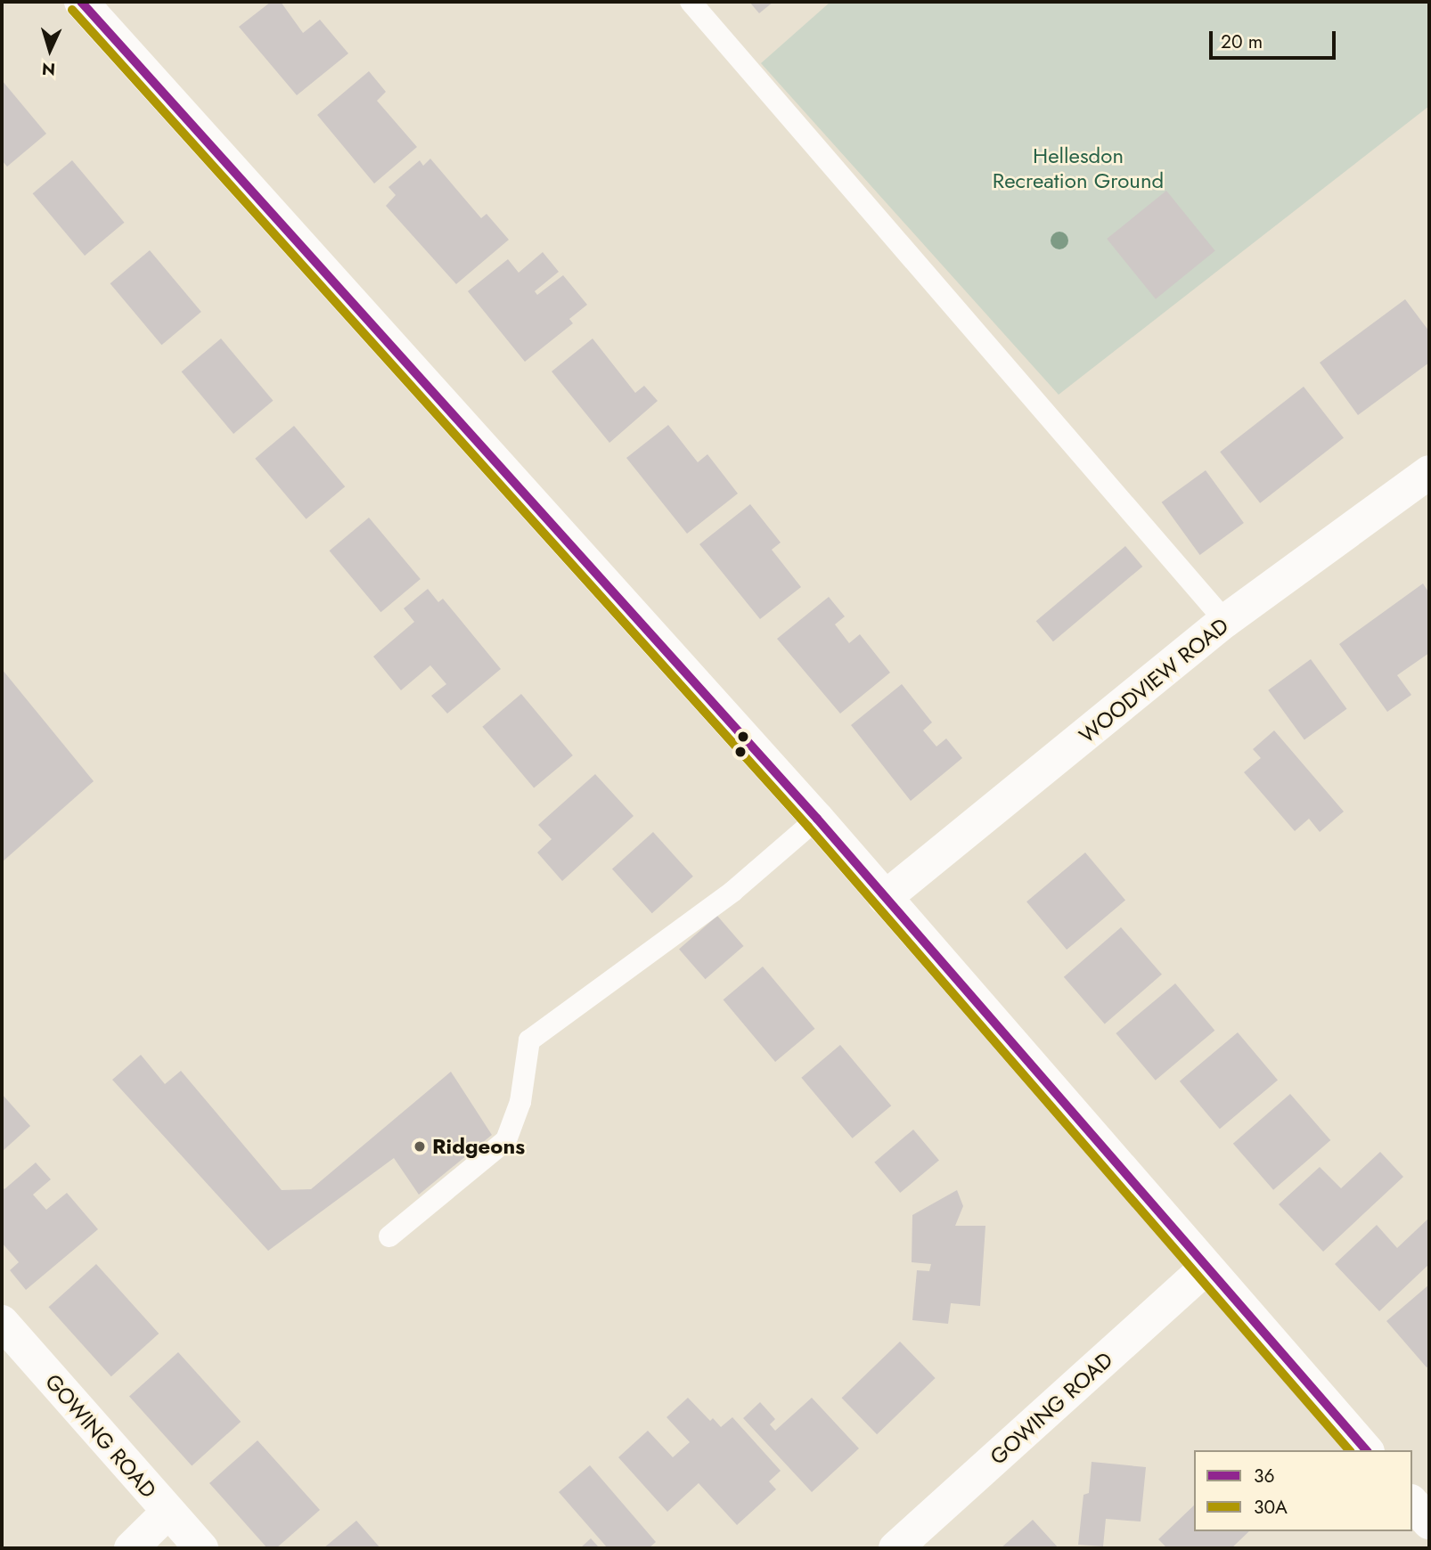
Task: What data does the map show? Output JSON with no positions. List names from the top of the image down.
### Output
{
  "streets": {
    "street": ["WOODVIEW ROAD", "GOWING ROAD"]
  },
  "parks": ["Hellesdon Recreation Ground"],
  "places": ["Ridgeons"],
  "lines": ["transit line 36", "transit line 30A"],
  "legend": ["36", "30A"],
  "scale_bar": "20 m",
  "north": "bottom"
}
